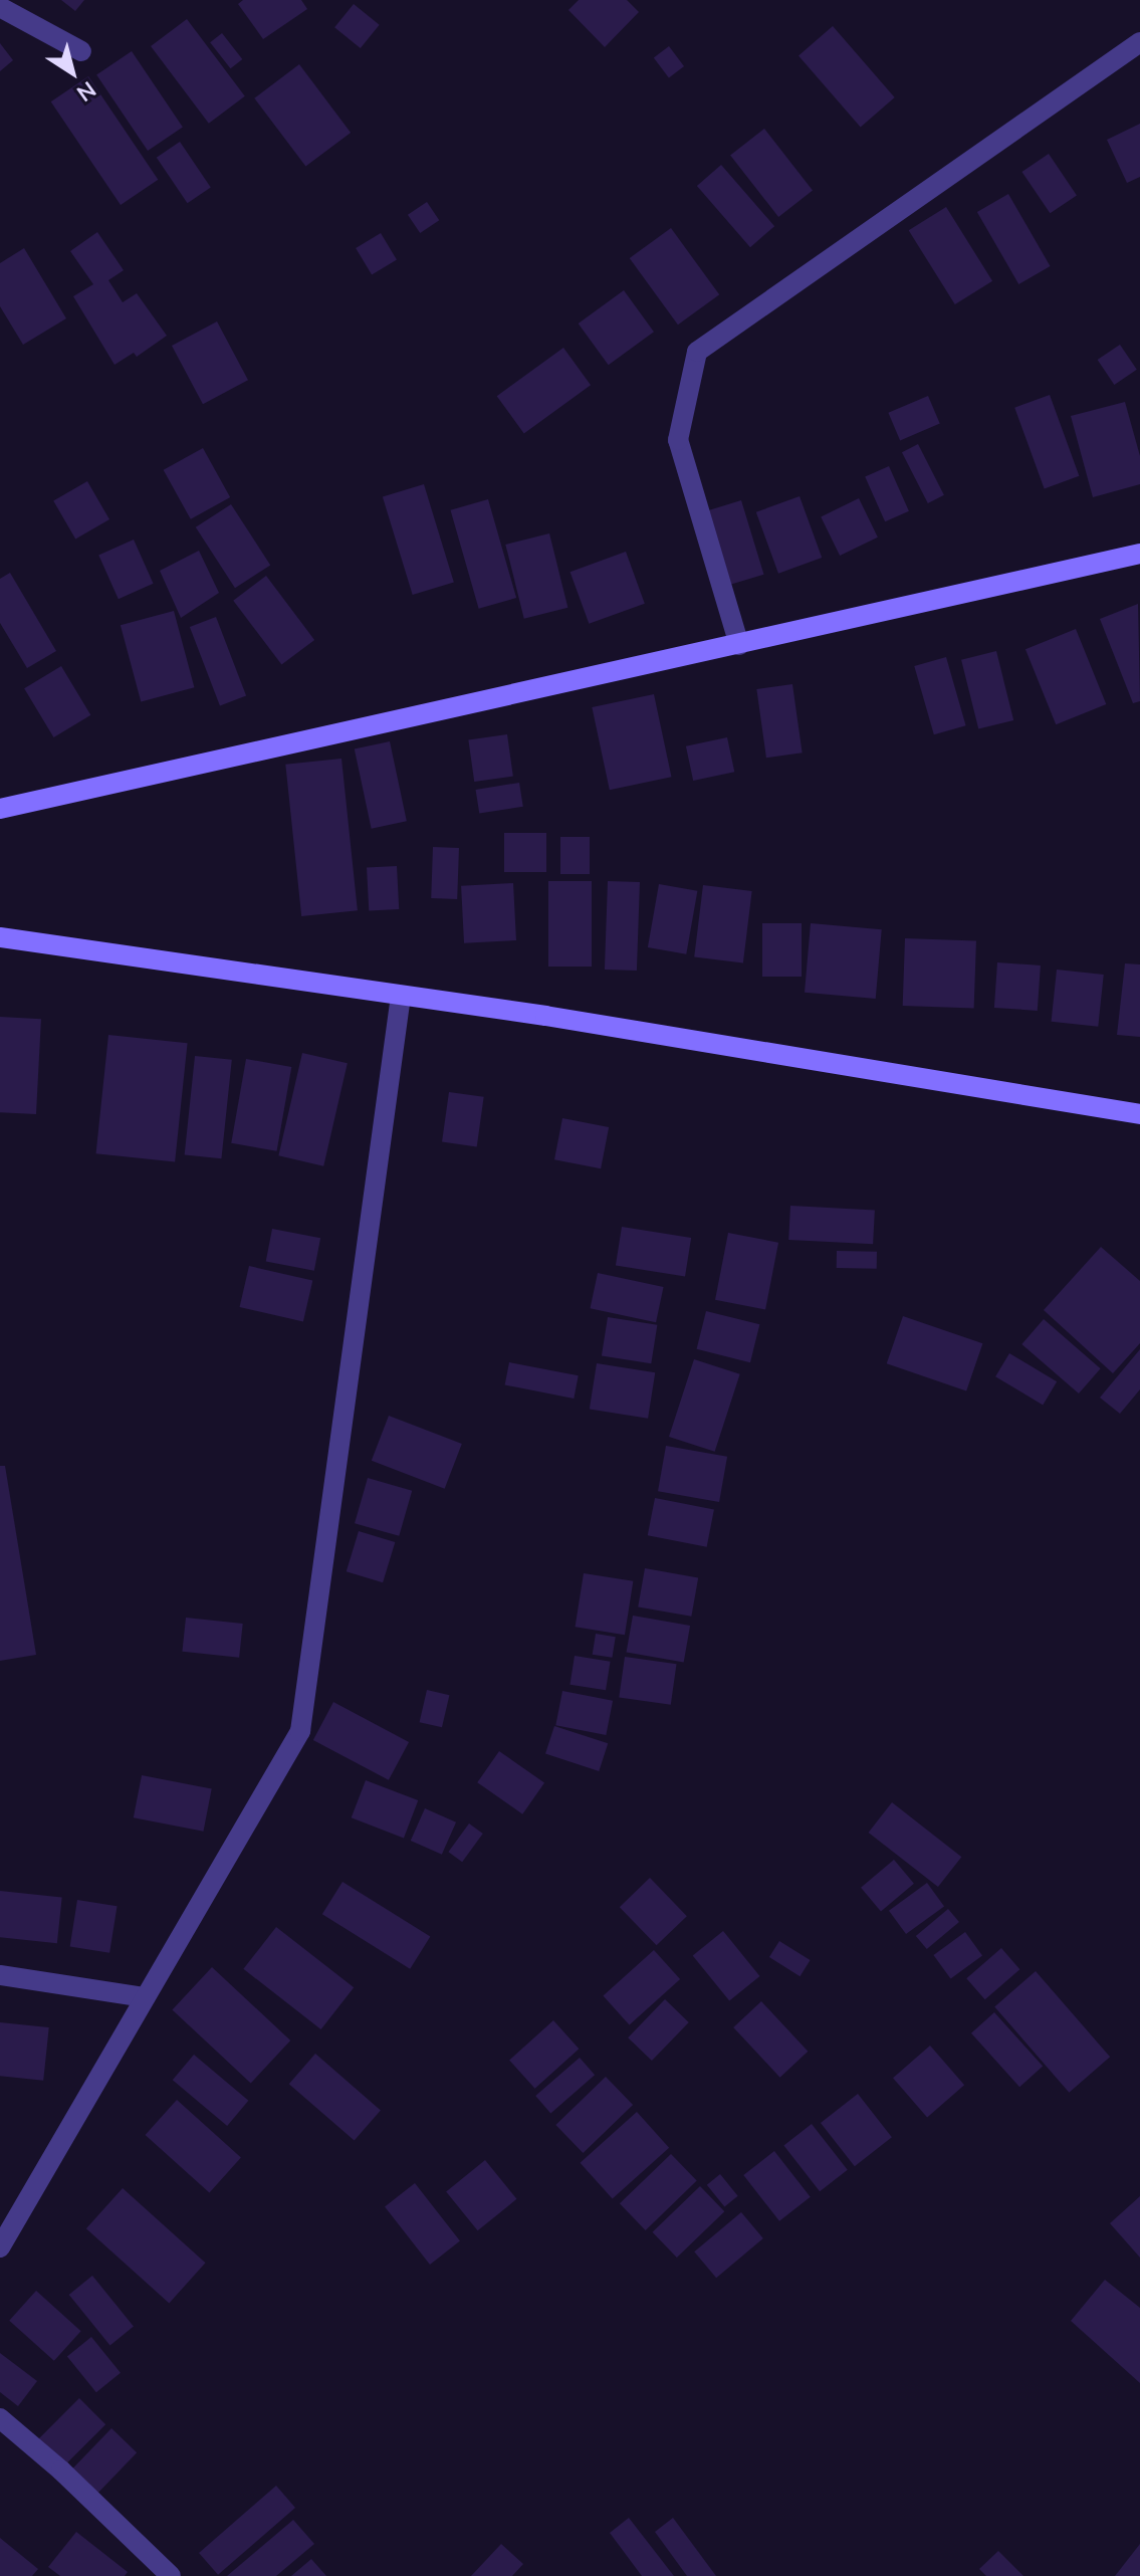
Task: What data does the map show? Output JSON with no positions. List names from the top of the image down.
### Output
{
  "north": "bottom right"
}
